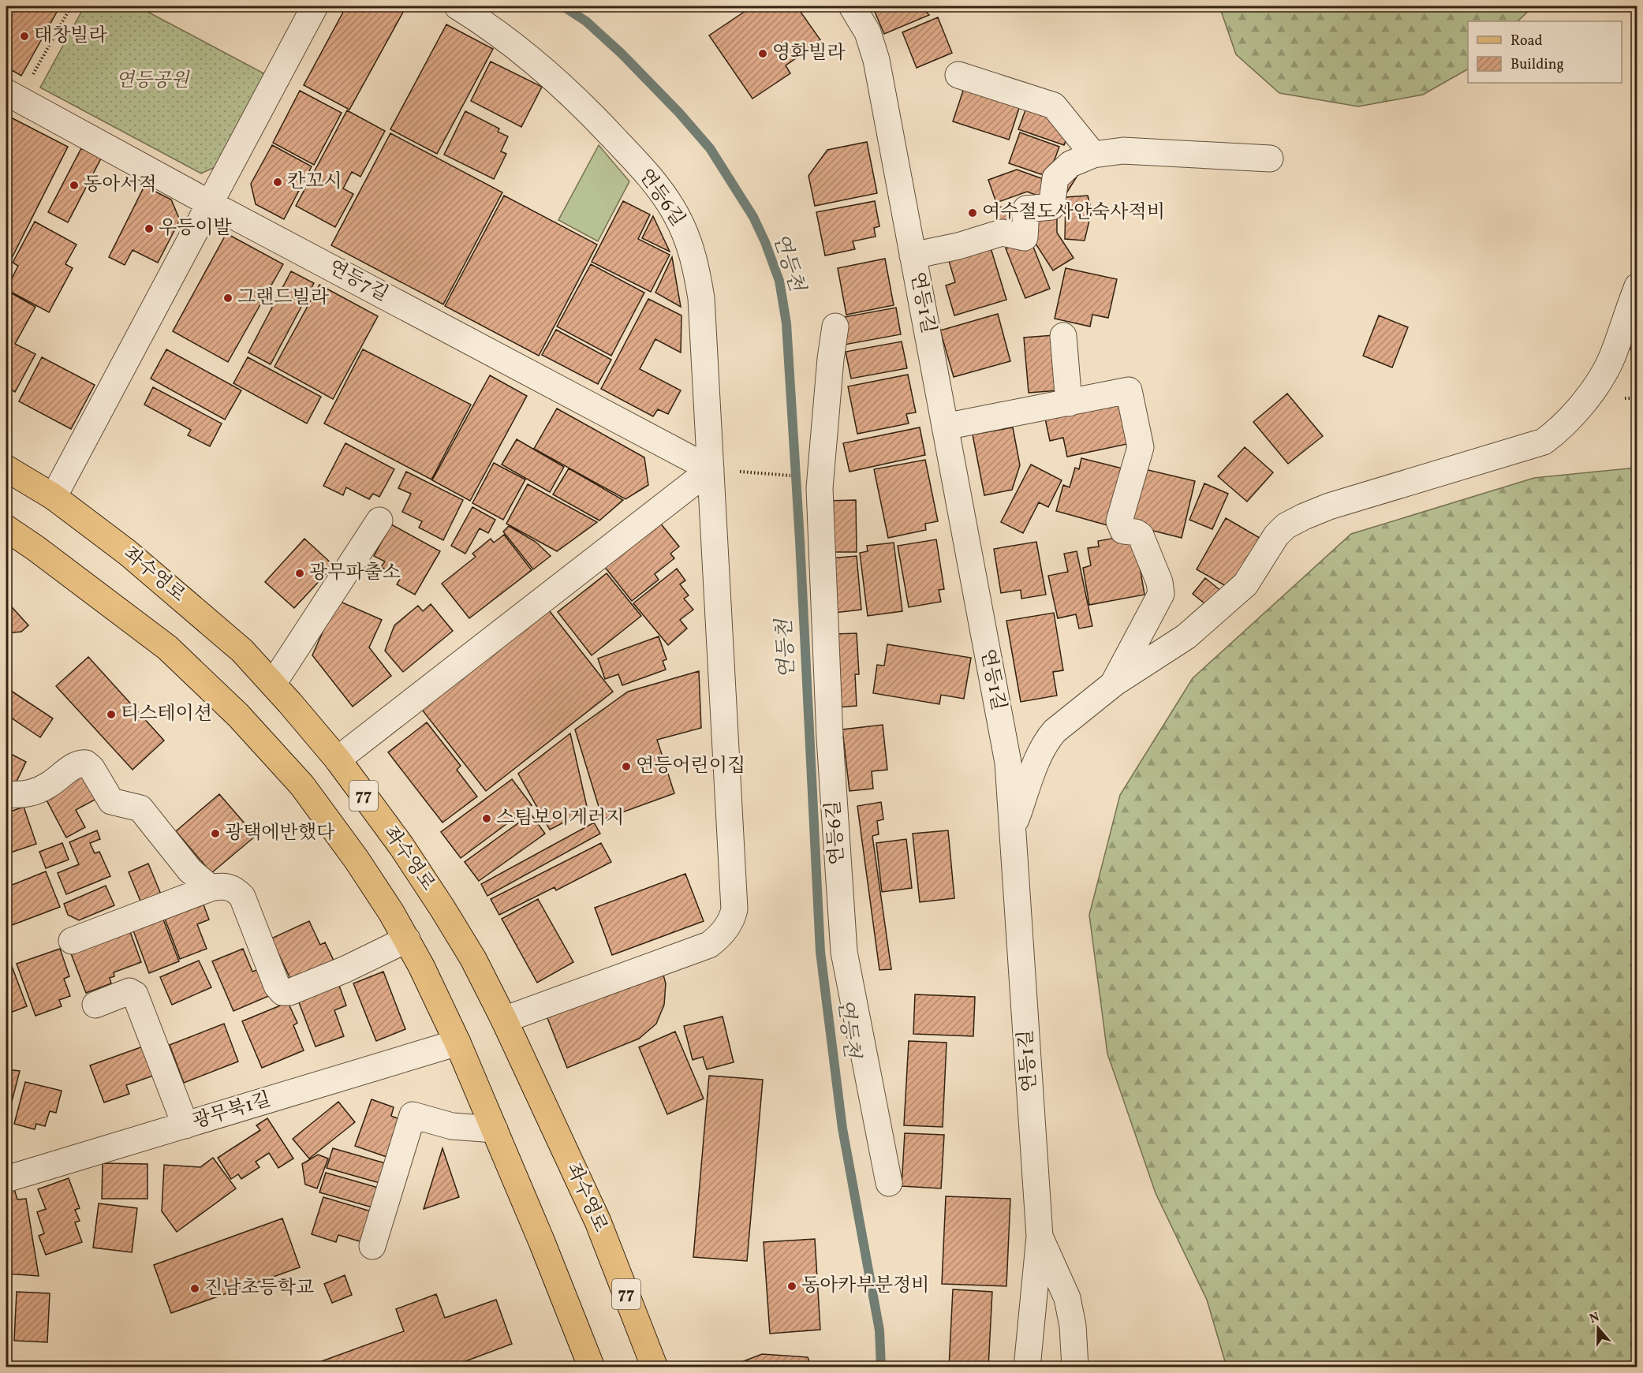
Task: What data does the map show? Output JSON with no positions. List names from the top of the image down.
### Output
{
  "streets": {
    "main road": ["좌수영로", "77"],
    "street": [
      "연등6길",
      "연등7길",
      "연등1길",
      "광무북1길"
    ]
  },
  "crossings": [
    ["연등6길", "연등7길"],
    ["연등6길", "좌수영로"],
    ["77", "광무북1길"]
  ],
  "water": ["연등천"],
  "parks": ["연등공원"],
  "places": [
    "태창빌라",
    "영화빌라",
    "칸꼬시",
    "동아서적",
    "여수절도사안숙사적비",
    "우등이발",
    "그랜드빌라",
    "광무파출소",
    "티스테이션",
    "연등어린이집",
    "스팀보이게러지",
    "광택에반했다",
    "동아카부분정비",
    "진남초등학교"
  ],
  "legend": ["Road", "Building"],
  "north": "top"
}
